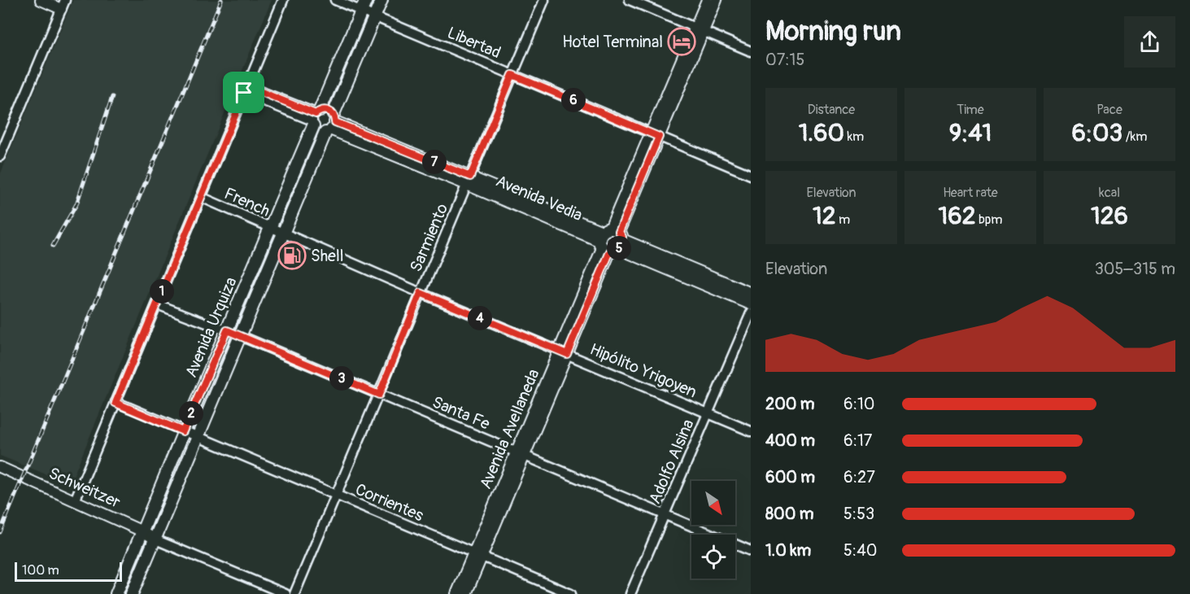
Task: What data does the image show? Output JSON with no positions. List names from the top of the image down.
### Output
{
  "streets": {
    "main road": ["Avenida Vedia", "Avenida Urquiza"],
    "street": [
      "Libertad",
      "French",
      "Sarmiento",
      "Hipólito Yrigoyen",
      "Santa Fe",
      "Avenida Avellaneda",
      "Adolfo Alsina",
      "Schweitzer",
      "Corrientes"
    ]
  },
  "crossings": [
    ["Libertad", "Sarmiento"],
    ["Libertad", "Avenida Urquiza"],
    ["Libertad", "Avenida Avellaneda"],
    ["Avenida Vedia", "Sarmiento"],
    ["Avenida Vedia", "Avenida Urquiza"],
    ["Avenida Vedia", "Avenida Avellaneda"],
    ["French", "Avenida Urquiza"],
    ["French", "Hipólito Yrigoyen"],
    ["Sarmiento", "Hipólito Yrigoyen"],
    ["Sarmiento", "Santa Fe"],
    ["Sarmiento", "Corrientes"],
    ["Avenida Urquiza", "Hipólito Yrigoyen"],
    ["Avenida Urquiza", "Santa Fe"],
    ["Avenida Urquiza", "Schweitzer"],
    ["Avenida Urquiza", "Corrientes"],
    ["Hipólito Yrigoyen", "Avenida Avellaneda"],
    ["Hipólito Yrigoyen", "Adolfo Alsina"],
    ["Santa Fe", "Avenida Avellaneda"],
    ["Santa Fe", "Adolfo Alsina"],
    ["Avenida Avellaneda", "Corrientes"]
  ],
  "places": {
    "hotel": ["Hotel Terminal"],
    "fuel station": ["Shell"]
  },
  "scale_bar": "100 m",
  "north": "bottom right",
  "page": {
    "heading": ["Morning run", "07:15"],
    "stats": [
      ["Distance", "1.60 km"],
      ["Time", "9:41"],
      ["Pace", "6:03 /km"],
      ["Elevation", "12 m"],
      ["Heart rate", "162 bpm"],
      ["kcal", "126"]
    ],
    "pins": [
      "6",
      "7",
      "5",
      "1",
      "4",
      "3",
      "2"
    ],
    "chart": ["Elevation", "305–315 m"],
    "list": [
      {
        "name": "200 m",
        "note": "6:10"
      },
      {
        "name": "400 m",
        "note": "6:17"
      },
      {
        "name": "600 m",
        "note": "6:27"
      },
      {
        "name": "800 m",
        "note": "5:53"
      },
      {
        "name": "1.0 km",
        "note": "5:40"
      }
    ],
    "scale": "100 m"
  }
}
